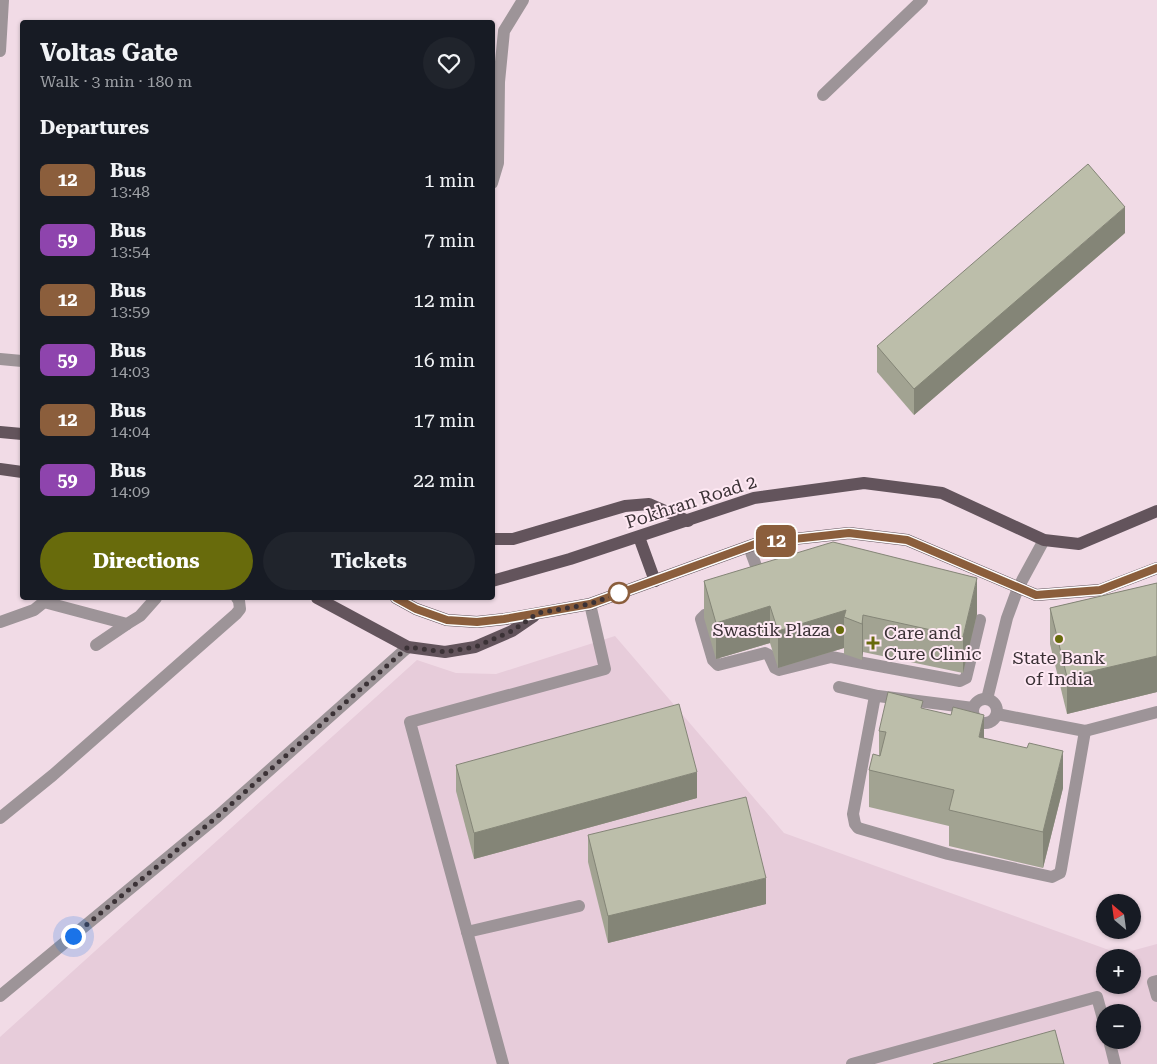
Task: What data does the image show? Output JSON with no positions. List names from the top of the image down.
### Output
{
  "streets": {
    "main road": ["Pokhran Road 2"]
  },
  "places": {
    "other": ["Swastik Plaza", "State Bank of India"],
    "health": ["Care and Cure Clinic"]
  },
  "lines": ["bus line 12"],
  "north": "top left",
  "page": {
    "on_map": "12",
    "heading": [
      ["Voltas Gate", "Walk · 3 min · 180 m"],
      "Departures"
    ],
    "list": [
      {
        "mark": "12",
        "name": "Bus",
        "note": "13:48",
        "value": "1 min"
      },
      {
        "mark": "59",
        "name": "Bus",
        "note": "13:54",
        "value": "7 min"
      },
      {
        "mark": "12",
        "name": "Bus",
        "note": "13:59",
        "value": "12 min"
      },
      {
        "mark": "59",
        "name": "Bus",
        "note": "14:03",
        "value": "16 min"
      },
      {
        "mark": "12",
        "name": "Bus",
        "note": "14:04",
        "value": "17 min"
      },
      {
        "mark": "59",
        "name": "Bus",
        "note": "14:09",
        "value": "22 min"
      }
    ],
    "buttons": ["Directions", "Tickets"],
    "map_buttons": ["+", "−"]
  }
}
